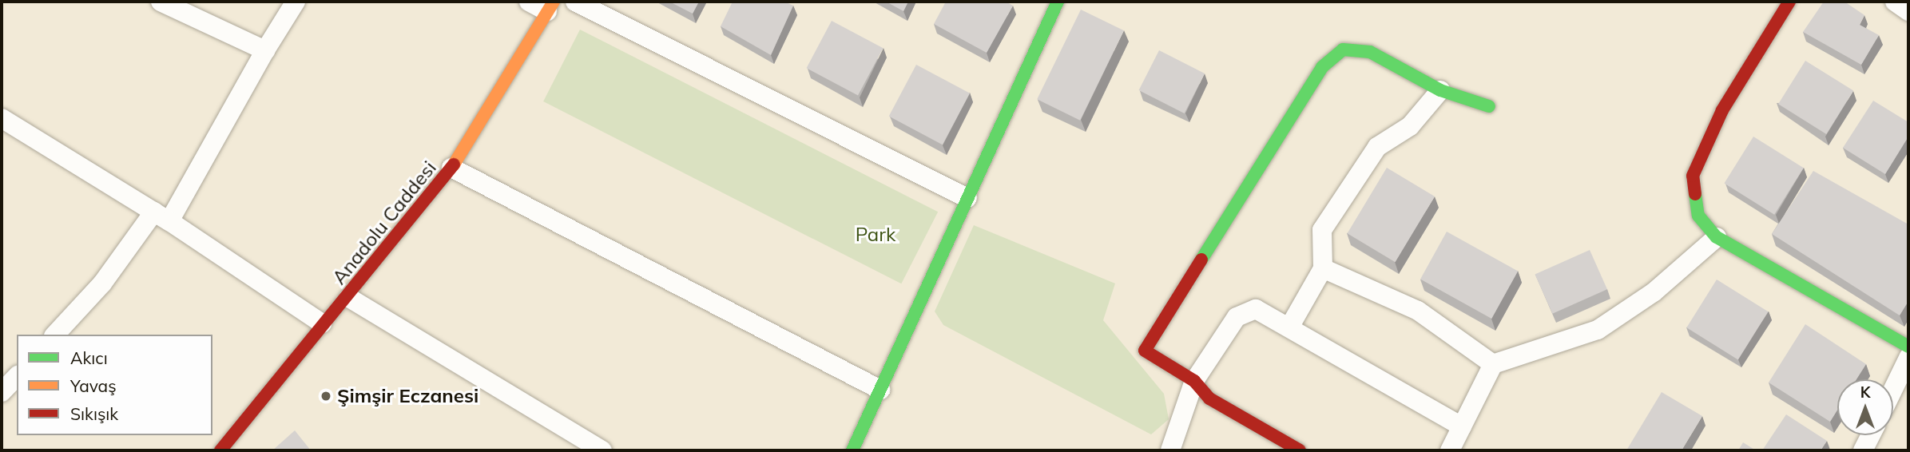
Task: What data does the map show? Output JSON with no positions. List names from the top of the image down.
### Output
{
  "streets": {
    "street": ["Anadolu Caddesi"]
  },
  "parks": ["Park"],
  "places": ["Şimşir Eczanesi"],
  "legend": ["Akıcı", "Yavaş", "Sıkışık"],
  "north": "top"
}
